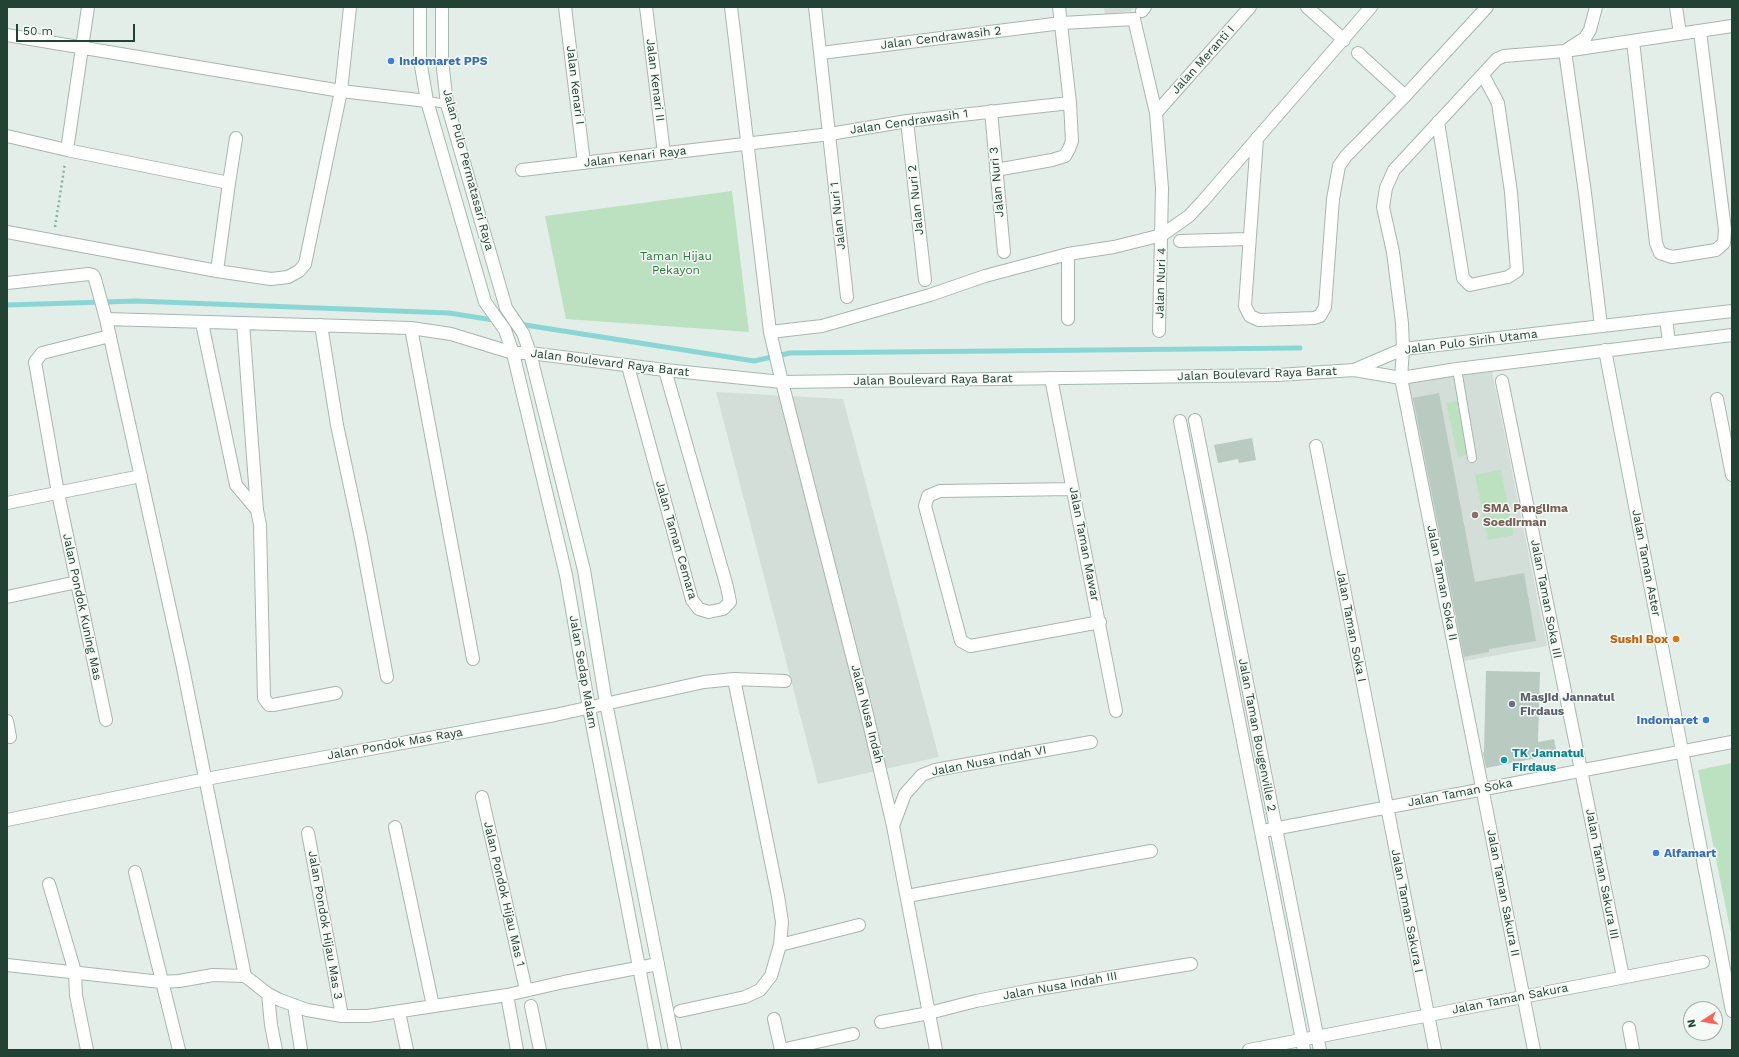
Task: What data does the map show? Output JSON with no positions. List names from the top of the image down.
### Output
{
  "streets": {
    "street": [
      "Jalan Cendrawasih 2",
      "Jalan Meranti I",
      "Jalan Kenari II",
      "Jalan Kenari I",
      "Jalan Cendrawasih 1",
      "Jalan Kenari Raya",
      "Jalan Pulo Permatasari Raya",
      "Jalan Nuri 3",
      "Jalan Nuri 2",
      "Jalan Nuri 1",
      "Jalan Nuri 4",
      "Jalan Pulo Sirih Utama",
      "Jalan Boulevard Raya Barat",
      "Jalan Taman Cemara",
      "Jalan Taman Mawar",
      "Jalan Taman Aster",
      "Jalan Taman Soka II",
      "Jalan Taman Soka III",
      "Jalan Pondok Kuning Mas",
      "Jalan Taman Soka I",
      "Jalan Sedap Malam",
      "Jalan Nusa Indah",
      "Jalan Taman Bougenville 2",
      "Jalan Pondok Mas Raya",
      "Jalan Nusa Indah VI",
      "Jalan Taman Soka",
      "Jalan Taman Sakura III",
      "Jalan Taman Sakura II",
      "Jalan Pondok Hijau Mas 1",
      "Jalan Taman Sakura I",
      "Jalan Pondok Hijau Mas 3",
      "Jalan Nusa Indah III",
      "Jalan Taman Sakura"
    ]
  },
  "crossings": [
    ["Jalan Cendrawasih 2", "Jalan Meranti I"],
    ["Jalan Cendrawasih 2", "Jalan Nuri 1"],
    ["Jalan Cendrawasih 2", "Jalan Nuri 4"],
    ["Jalan Meranti I", "Jalan Nuri 4"],
    ["Jalan Kenari II", "Jalan Kenari Raya"],
    ["Jalan Kenari I", "Jalan Kenari Raya"],
    ["Jalan Cendrawasih 1", "Jalan Kenari Raya"],
    ["Jalan Cendrawasih 1", "Jalan Nuri 3"],
    ["Jalan Cendrawasih 1", "Jalan Nuri 2"],
    ["Jalan Cendrawasih 1", "Jalan Nuri 1"],
    ["Jalan Cendrawasih 1", "Jalan Nusa Indah"],
    ["Jalan Kenari Raya", "Jalan Nusa Indah"],
    ["Jalan Pulo Permatasari Raya", "Jalan Sedap Malam"],
    ["Jalan Pulo Sirih Utama", "Jalan Boulevard Raya Barat"],
    ["Jalan Pulo Sirih Utama", "Jalan Taman Aster"],
    ["Jalan Pulo Sirih Utama", "Jalan Taman Soka II"],
    ["Jalan Boulevard Raya Barat", "Jalan Taman Cemara"],
    ["Jalan Boulevard Raya Barat", "Jalan Taman Mawar"],
    ["Jalan Boulevard Raya Barat", "Jalan Sedap Malam"],
    ["Jalan Boulevard Raya Barat", "Jalan Nusa Indah"],
    ["Jalan Taman Aster", "Jalan Taman Soka"],
    ["Jalan Taman Soka II", "Jalan Taman Soka"],
    ["Jalan Taman Soka II", "Jalan Taman Sakura II"],
    ["Jalan Taman Soka III", "Jalan Taman Soka"],
    ["Jalan Taman Soka III", "Jalan Taman Sakura III"],
    ["Jalan Taman Soka I", "Jalan Taman Soka"],
    ["Jalan Taman Soka I", "Jalan Taman Sakura I"],
    ["Jalan Sedap Malam", "Jalan Pondok Mas Raya"],
    ["Jalan Nusa Indah", "Jalan Nusa Indah VI"],
    ["Jalan Nusa Indah", "Jalan Nusa Indah III"],
    ["Jalan Taman Bougenville 2", "Jalan Taman Soka"],
    ["Jalan Taman Bougenville 2", "Jalan Taman Sakura"],
    ["Jalan Taman Soka", "Jalan Taman Sakura III"],
    ["Jalan Taman Soka", "Jalan Taman Sakura II"],
    ["Jalan Taman Soka", "Jalan Taman Sakura I"],
    ["Jalan Taman Sakura III", "Jalan Taman Sakura"],
    ["Jalan Taman Sakura II", "Jalan Taman Sakura"],
    ["Jalan Taman Sakura I", "Jalan Taman Sakura"]
  ],
  "parks": ["Taman Hijau Pekayon"],
  "places": [
    "Indomaret PPS",
    "SMA Panglima Soedirman",
    "Sushi Box",
    "Masjid Jannatul Firdaus",
    "Indomaret",
    "TK Jannatul Firdaus",
    "Alfamart"
  ],
  "scale_bar": "50 m",
  "north": "left"
}
